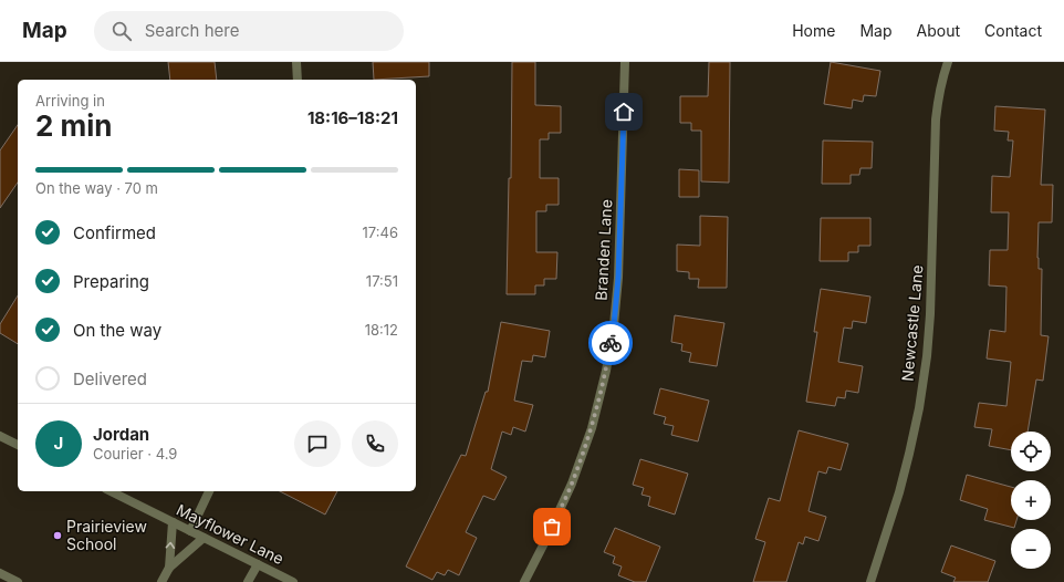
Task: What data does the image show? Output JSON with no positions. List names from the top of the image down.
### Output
{
  "streets": {
    "street": ["Branden Lane", "Newcastle Lane", "Mayflower Lane"]
  },
  "places": ["Prairieview School"],
  "page": {
    "header": "Map",
    "search": "Search here",
    "nav": [
      "Home",
      "Map",
      "About",
      "Contact"
    ],
    "heading": ["2 min", "Arriving in", "18:16–18:21"],
    "panel": ["Jordan", "Courier · 4.9"],
    "bar": "On the way · 70 m",
    "list": [
      ["Confirmed", "17:46"],
      ["Preparing", "17:51"],
      ["On the way", "18:12"],
      "Delivered"
    ],
    "round": "J",
    "map_buttons": ["+", "−"]
  }
}
